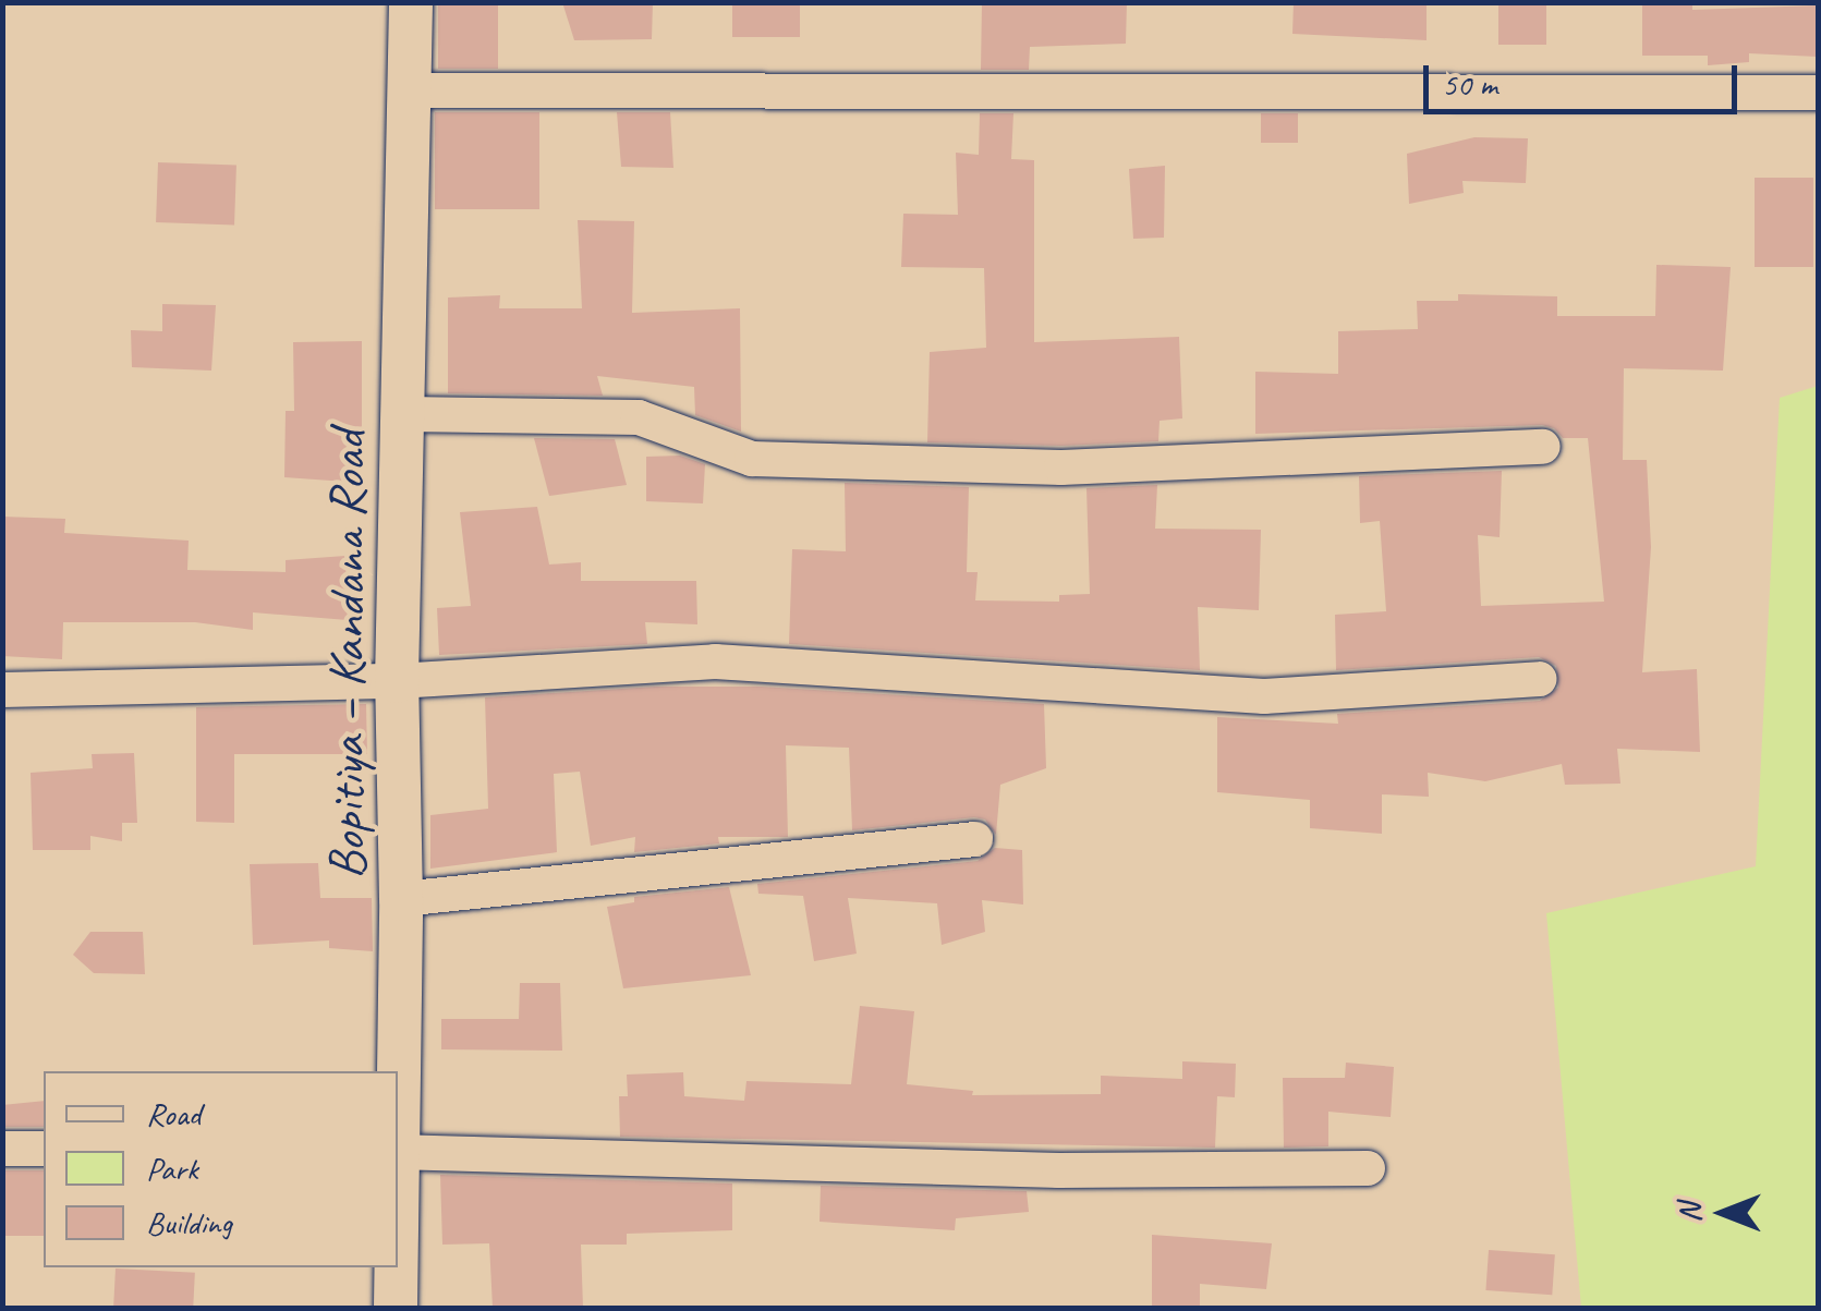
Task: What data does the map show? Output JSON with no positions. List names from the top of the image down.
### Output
{
  "streets": {
    "street": ["Bopitiya – Kandana Road"]
  },
  "legend": ["Road", "Park", "Building"],
  "scale_bar": "50 m",
  "north": "left"
}
